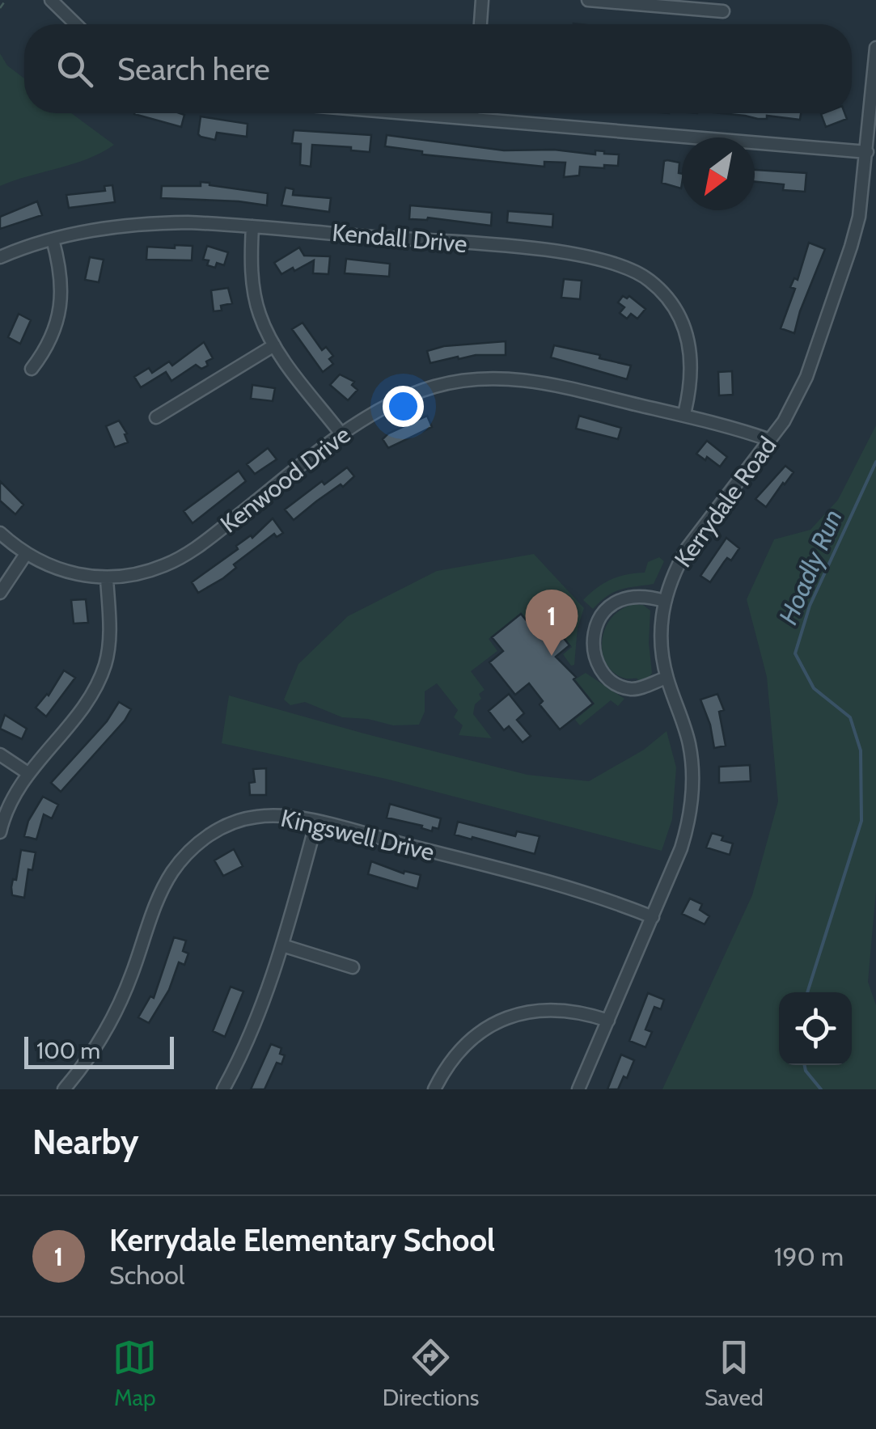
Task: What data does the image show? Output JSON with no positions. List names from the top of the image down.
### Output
{
  "streets": {
    "street": [
      "Kendall Drive",
      "Kenwood Drive",
      "Kerrydale Road",
      "Kingswell Drive"
    ]
  },
  "crossings": [
    ["Kendall Drive", "Kenwood Drive"],
    ["Kenwood Drive", "Kerrydale Road"],
    ["Kerrydale Road", "Kingswell Drive"]
  ],
  "water": ["Hoadly Run"],
  "scale_bar": "100 m",
  "north": "bottom left",
  "page": {
    "search": "Search here",
    "pins": "1",
    "scale": "100 m",
    "heading": "Nearby",
    "list": [
      {
        "mark": "1",
        "name": "Kerrydale Elementary School",
        "note": "School",
        "value": "190 m"
      }
    ],
    "nav": ["Map", "Directions", "Saved"]
  }
}
